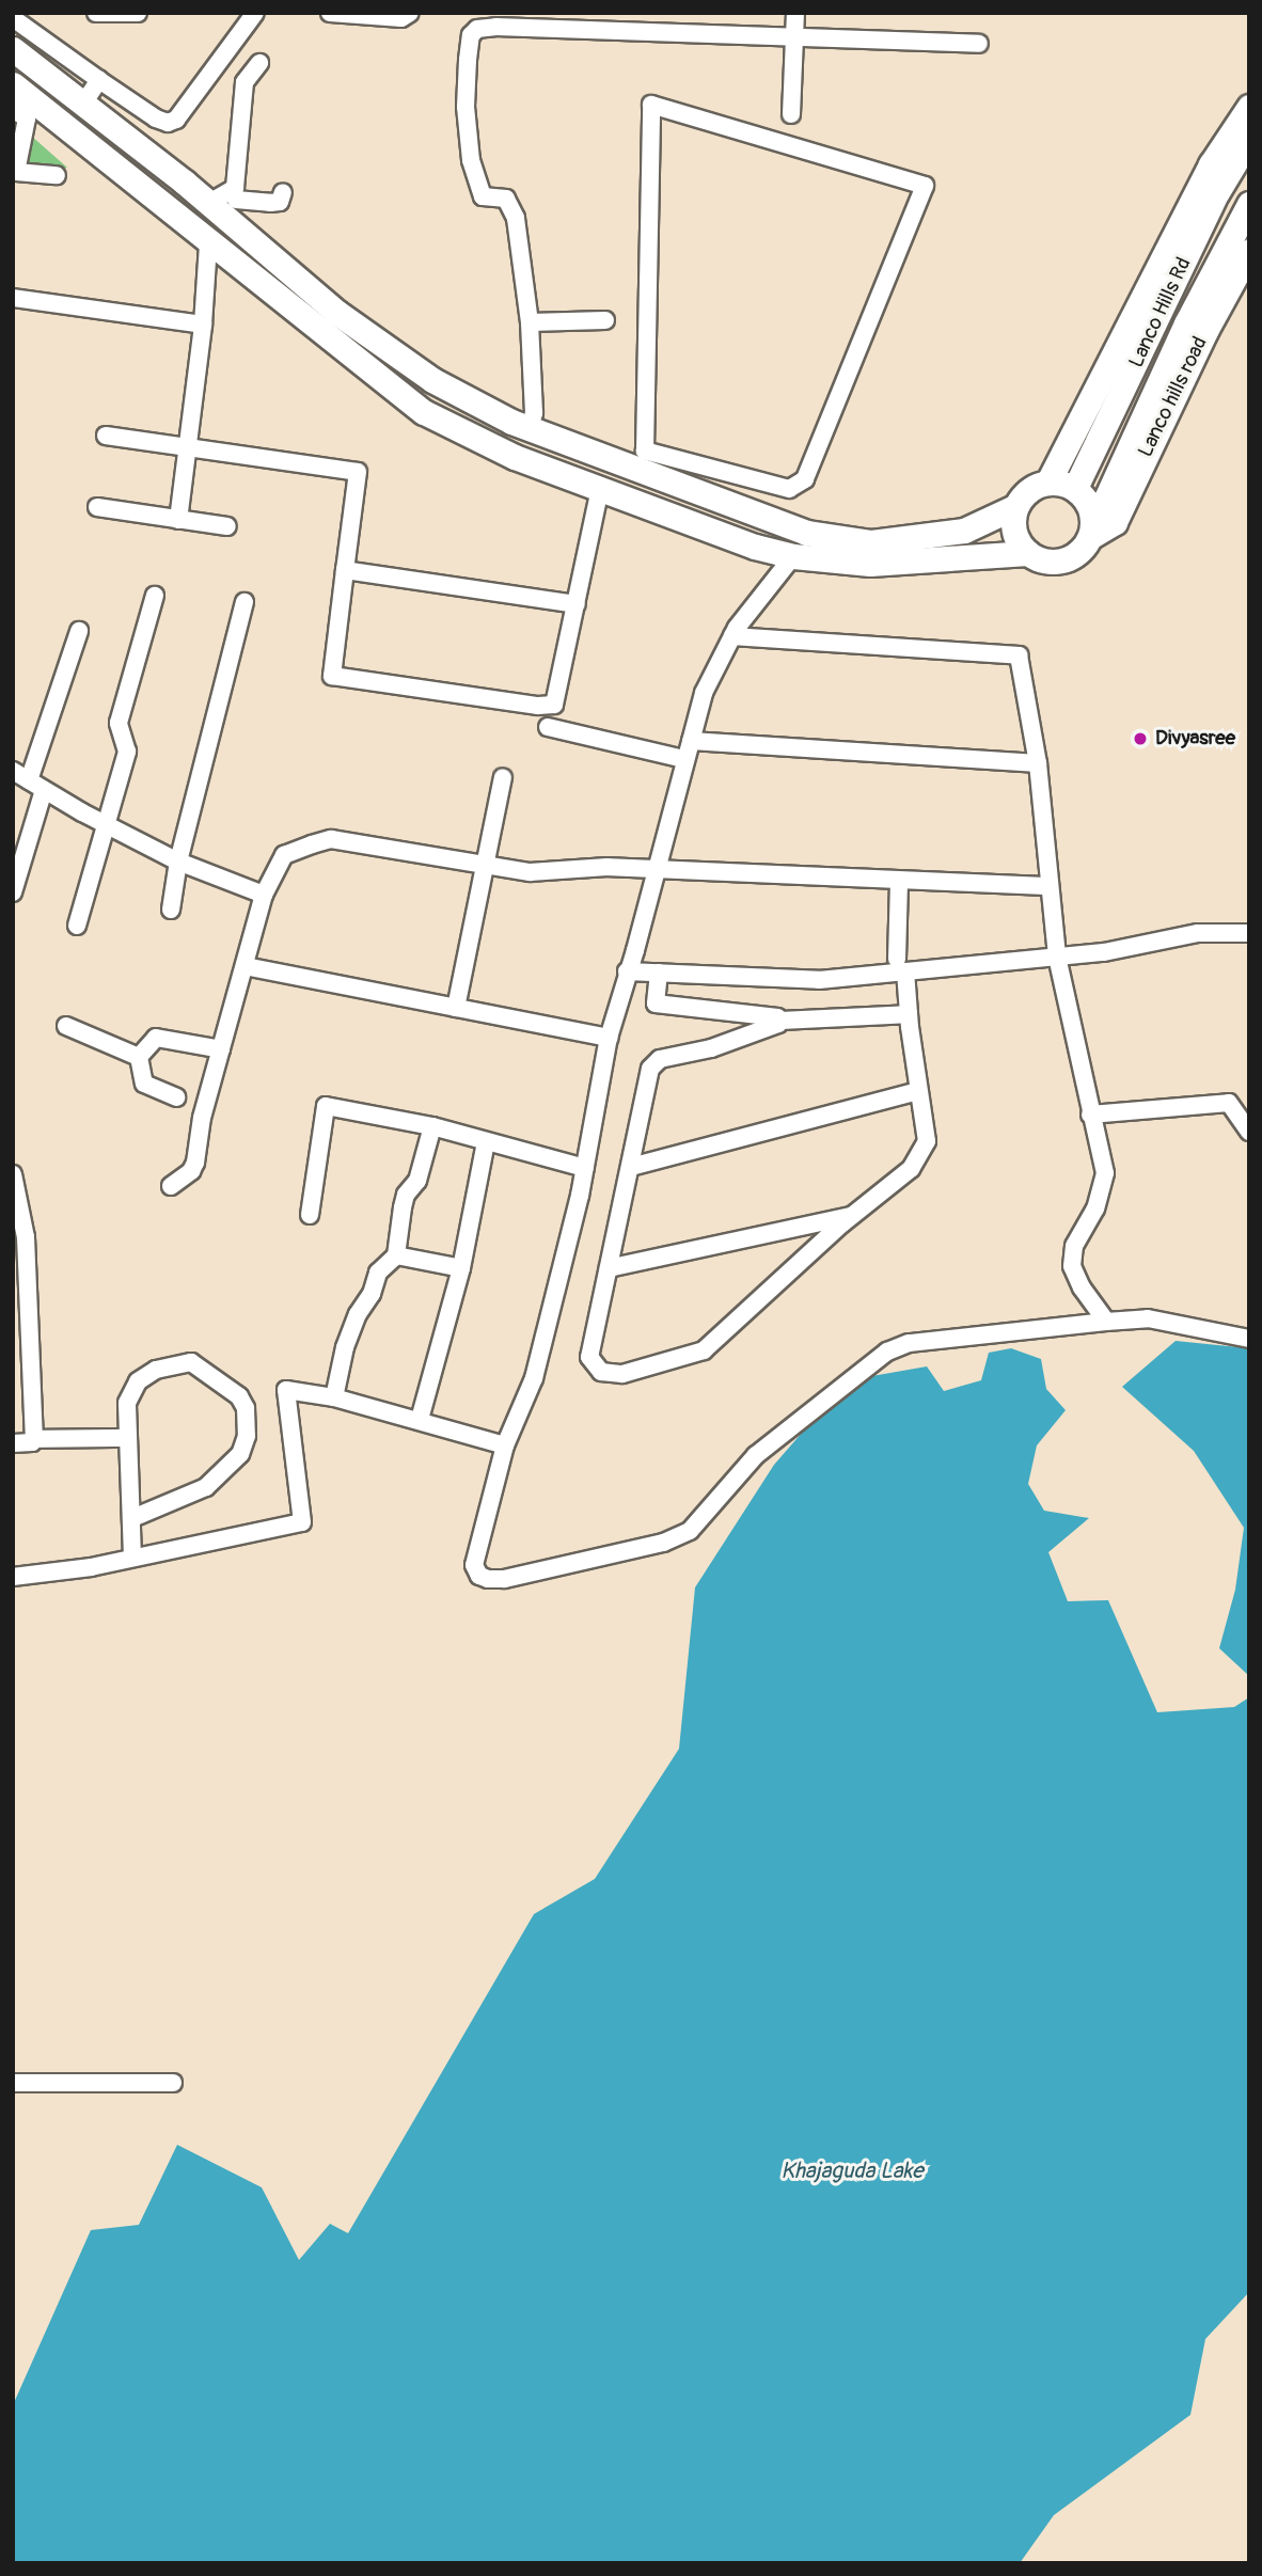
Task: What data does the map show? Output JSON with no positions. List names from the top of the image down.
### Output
{
  "streets": {
    "main road": ["Lanco Hills Rd", "Lanco hills road"]
  },
  "crossings": [
    ["Lanco Hills Rd", "Lanco hills road"]
  ],
  "water": ["Khajaguda Lake"],
  "places": ["Divyasree"]
}
